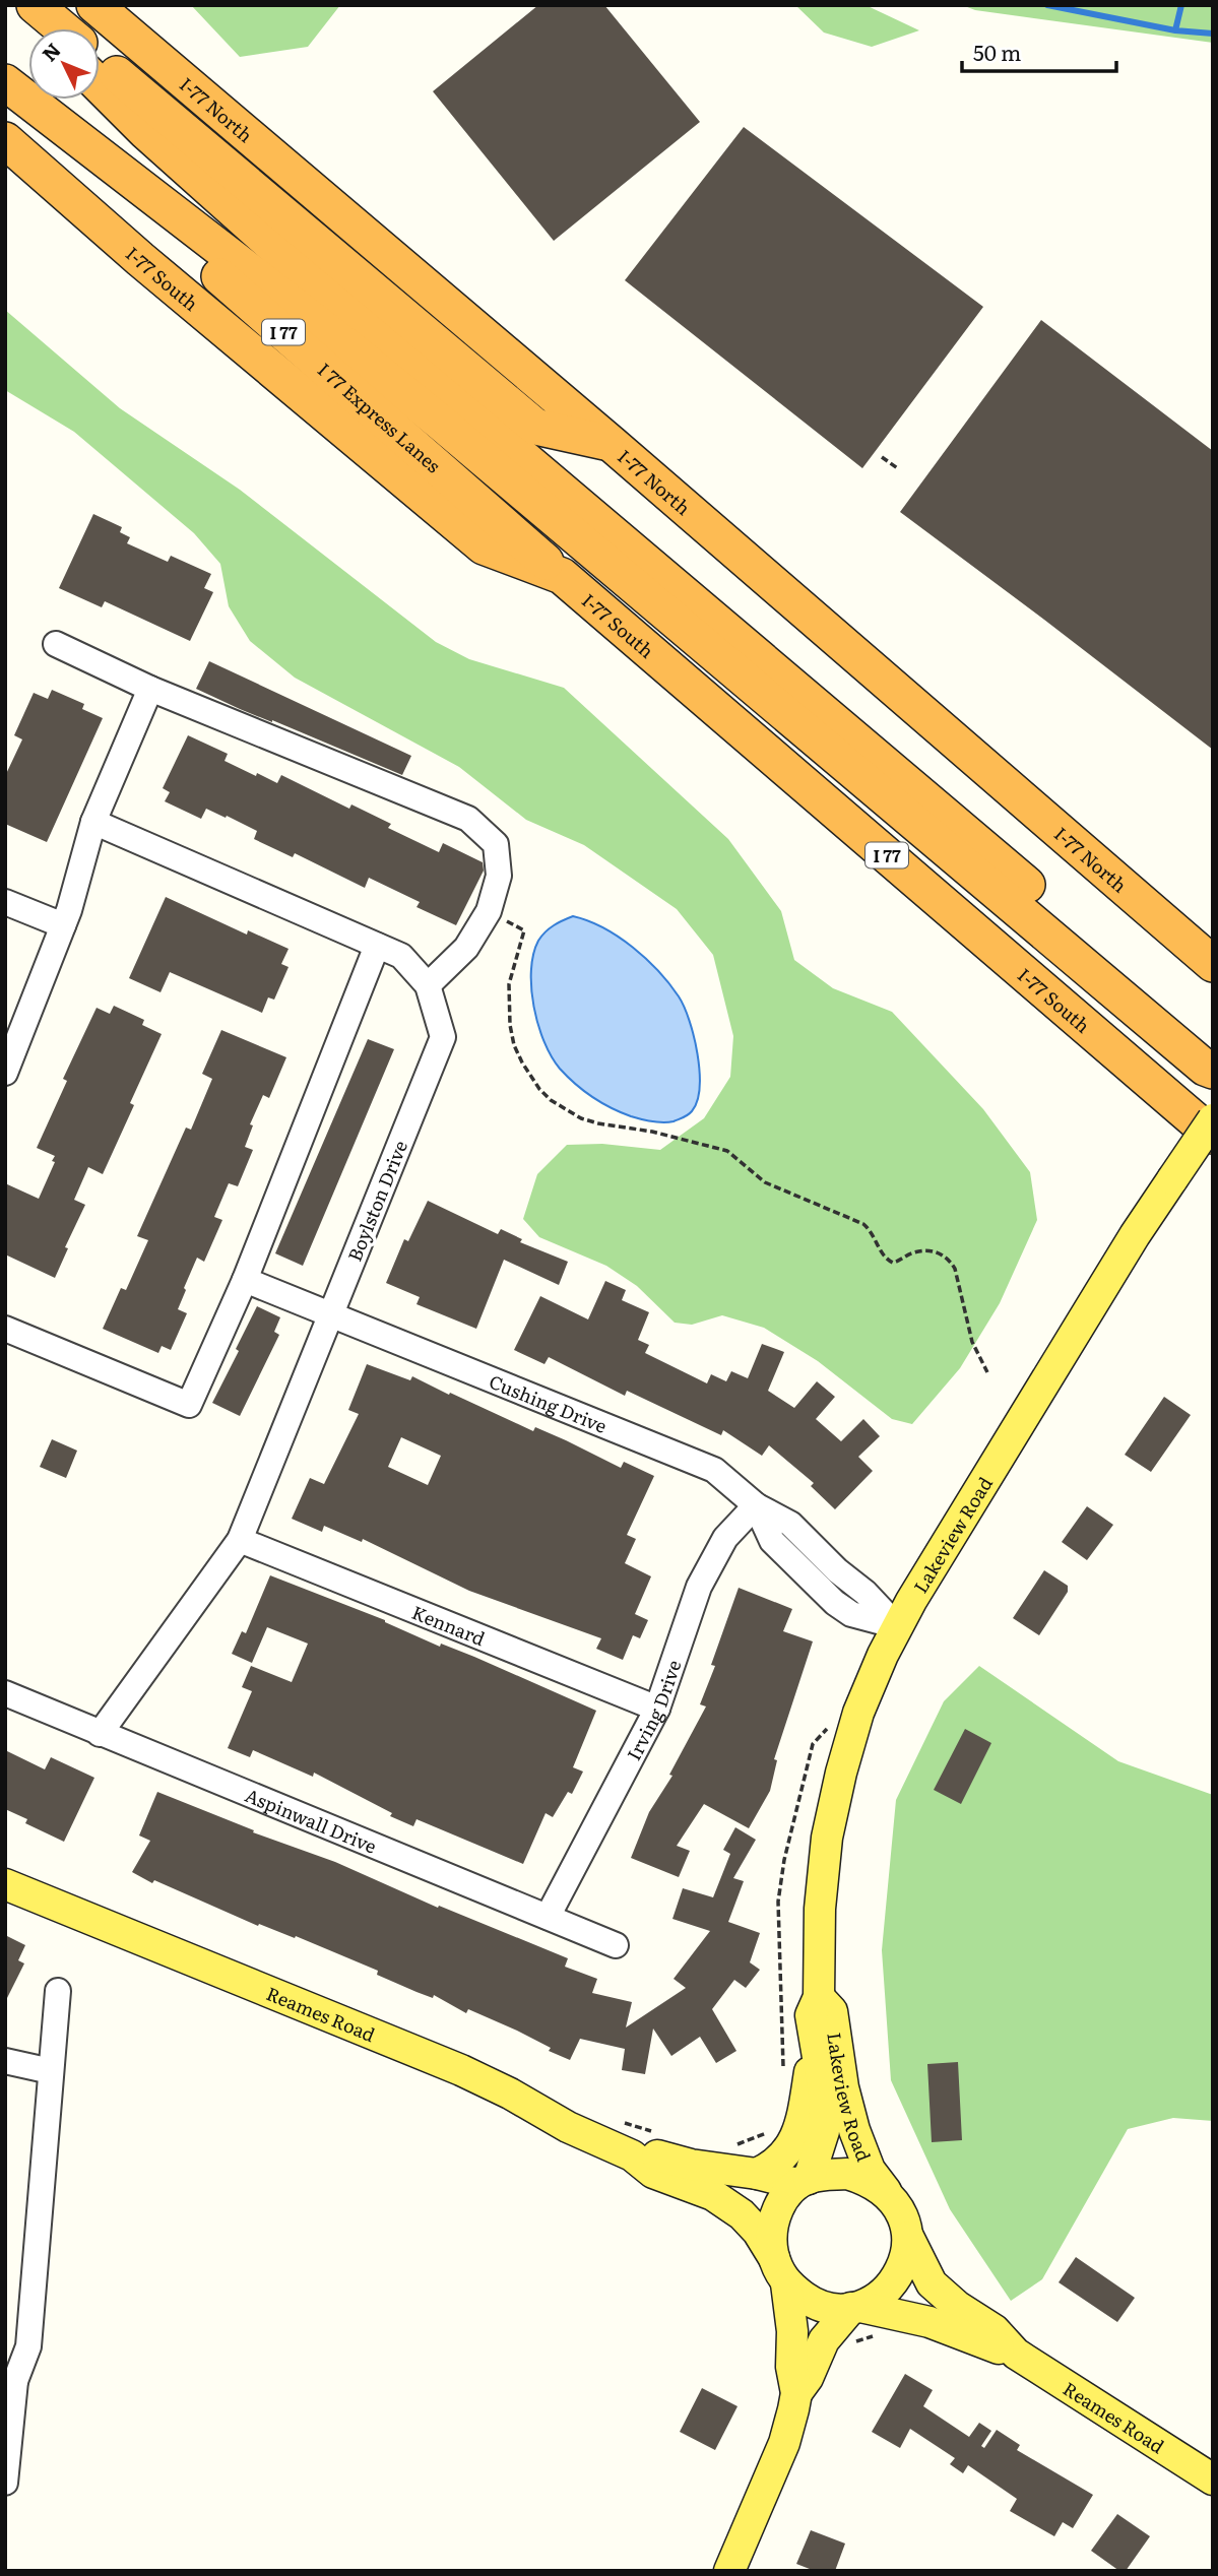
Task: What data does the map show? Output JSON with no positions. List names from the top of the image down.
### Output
{
  "streets": {
    "highway": [
      "I-77 North",
      "I-77 South",
      "I 77",
      "I 77 Express Lanes"
    ],
    "main road": ["Lakeview Road", "Reames Road"],
    "street": [
      "Boylston Drive",
      "Cushing Drive",
      "Kennard",
      "Irving Drive",
      "Aspinwall Drive"
    ]
  },
  "crossings": [
    ["I-77 South", "I 77 Express Lanes"],
    ["Boylston Drive", "Cushing Drive"],
    ["Boylston Drive", "Kennard"],
    ["Boylston Drive", "Aspinwall Drive"],
    ["Cushing Drive", "Lakeview Road"],
    ["Cushing Drive", "Irving Drive"],
    ["Lakeview Road", "Reames Road"],
    ["Kennard", "Irving Drive"],
    ["Irving Drive", "Aspinwall Drive"]
  ],
  "scale_bar": "50 m",
  "north": "top left"
}
